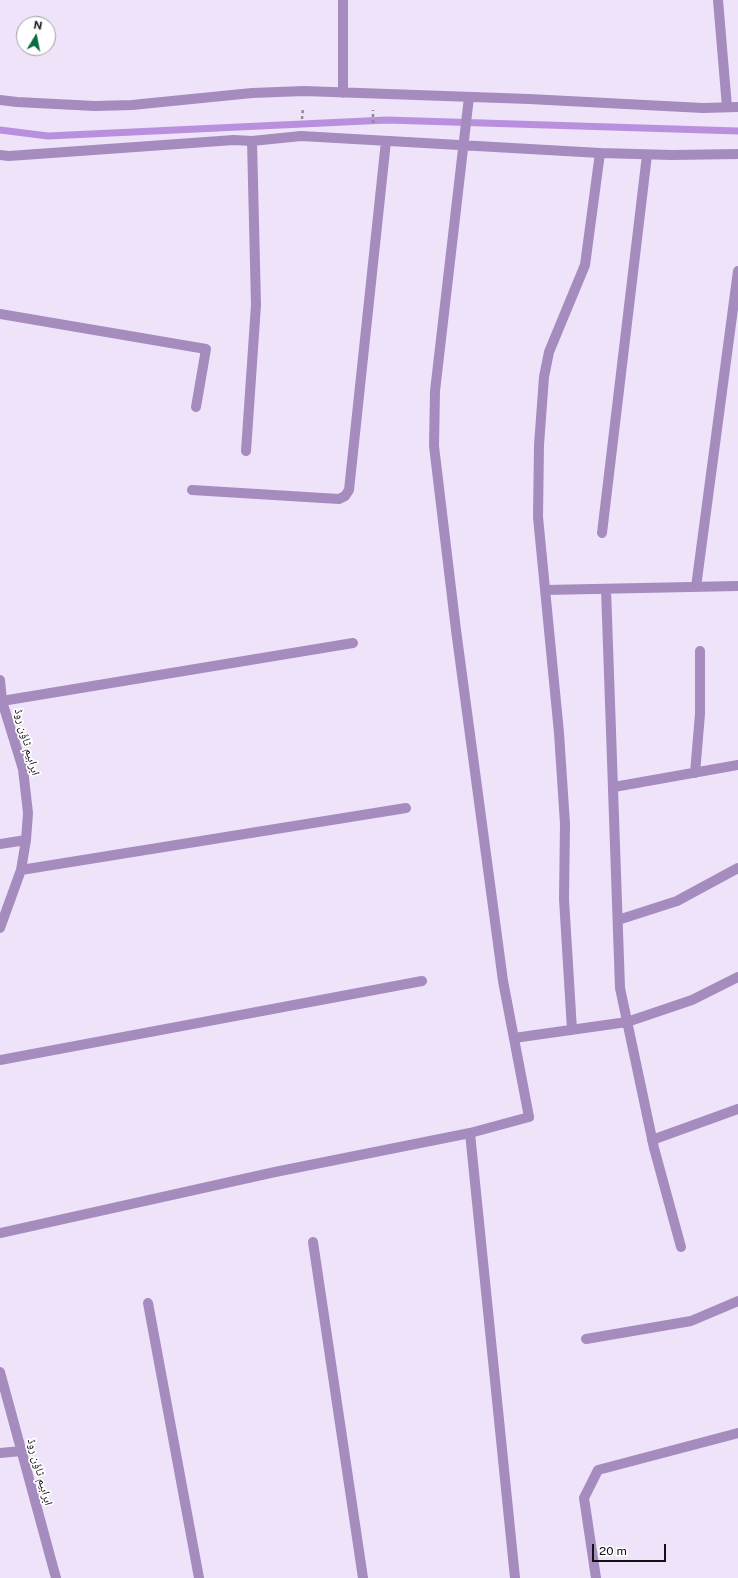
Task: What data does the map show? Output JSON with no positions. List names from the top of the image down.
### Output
{
  "streets": {
    "street": ["ابراہیم ٹاؤن روڈ"]
  },
  "scale_bar": "20 m",
  "north": "top"
}
